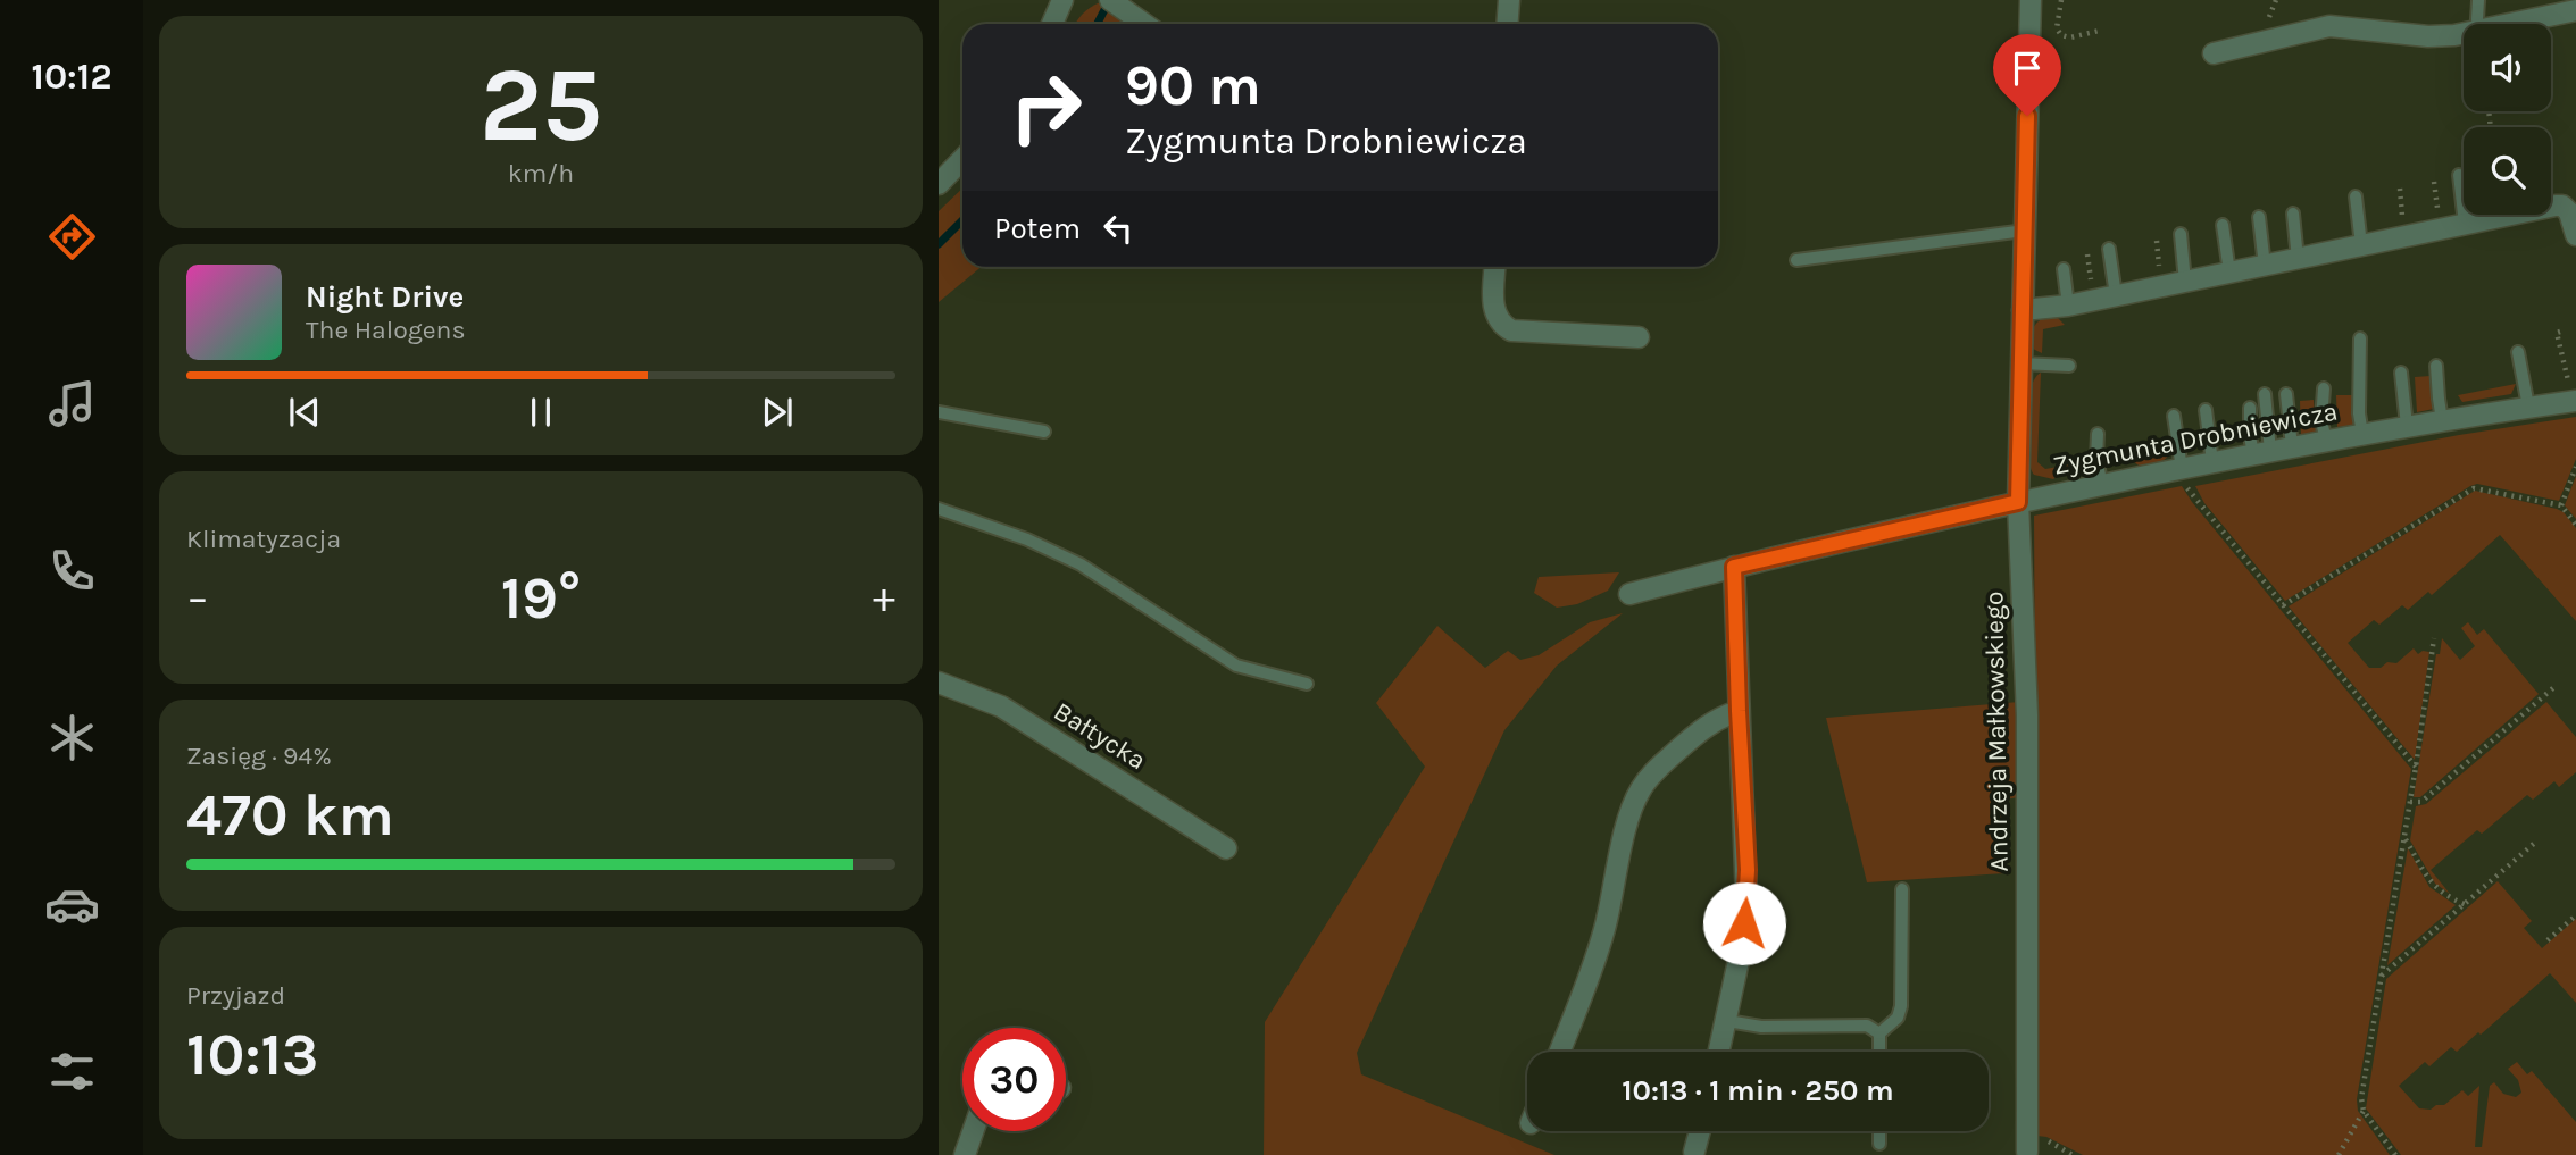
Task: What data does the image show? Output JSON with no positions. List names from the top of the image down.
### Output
{
  "streets": {
    "street": ["Zygmunta Drobniewicza", "Andrzeja Małkowskiego", "Bałtycka"]
  },
  "crossings": [
    ["Zygmunta Drobniewicza", "Andrzeja Małkowskiego"]
  ],
  "page": {
    "tabs": "10:12",
    "tile": [
      ["25", "km/h"],
      "Klimatyzacja",
      ["Zasięg · 94%", "470 km"],
      ["Przyjazd", "10:13"]
    ],
    "turn": ["90 m", "Zygmunta Drobniewicza"],
    "then": "Potem",
    "song": ["Night Drive", "The Halogens"],
    "heat": ["−", "19°", "+"],
    "limit": "30",
    "trip": "10:13 · 1 min · 250 m"
  }
}
